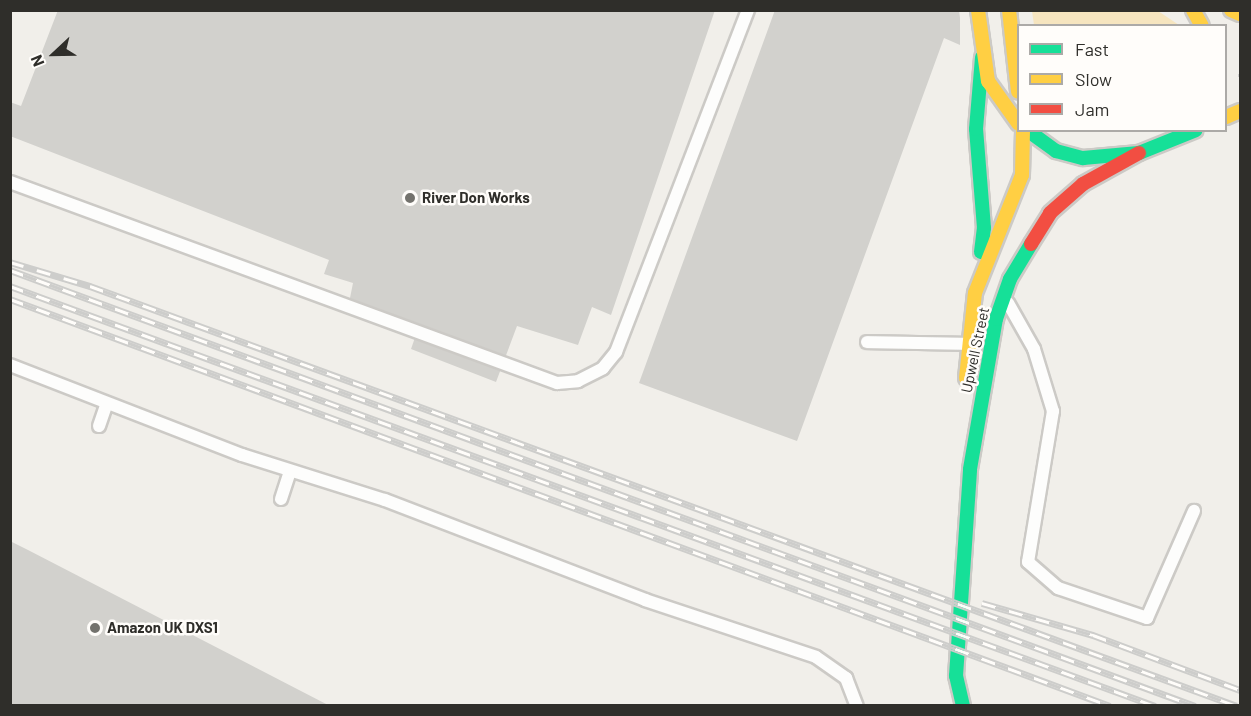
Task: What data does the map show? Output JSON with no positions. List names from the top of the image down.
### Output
{
  "streets": {
    "main road": ["Upwell Street"]
  },
  "places": ["River Don Works", "Amazon UK DXS1"],
  "legend": ["Fast", "Slow", "Jam"],
  "north": "left"
}
